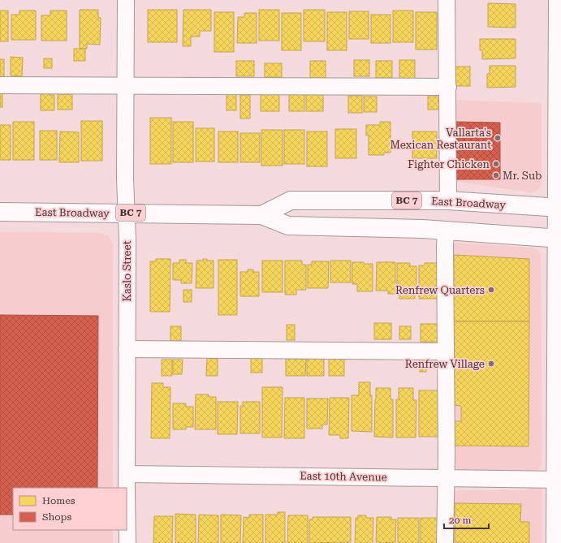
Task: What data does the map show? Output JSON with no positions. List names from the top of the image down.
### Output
{
  "streets": {
    "main road": ["BC 7", "East Broadway"],
    "street": ["Kaslo Street", "East 10th Avenue"]
  },
  "crossings": [
    ["East Broadway", "Kaslo Street"],
    ["Kaslo Street", "East 10th Avenue"]
  ],
  "places": [
    "Vallarta's Mexican Restaurant",
    "Fighter Chicken",
    "Mr. Sub",
    "Renfrew Quarters",
    "Renfrew Village"
  ],
  "legend": ["Homes", "Shops"],
  "scale_bar": "20 m"
}
